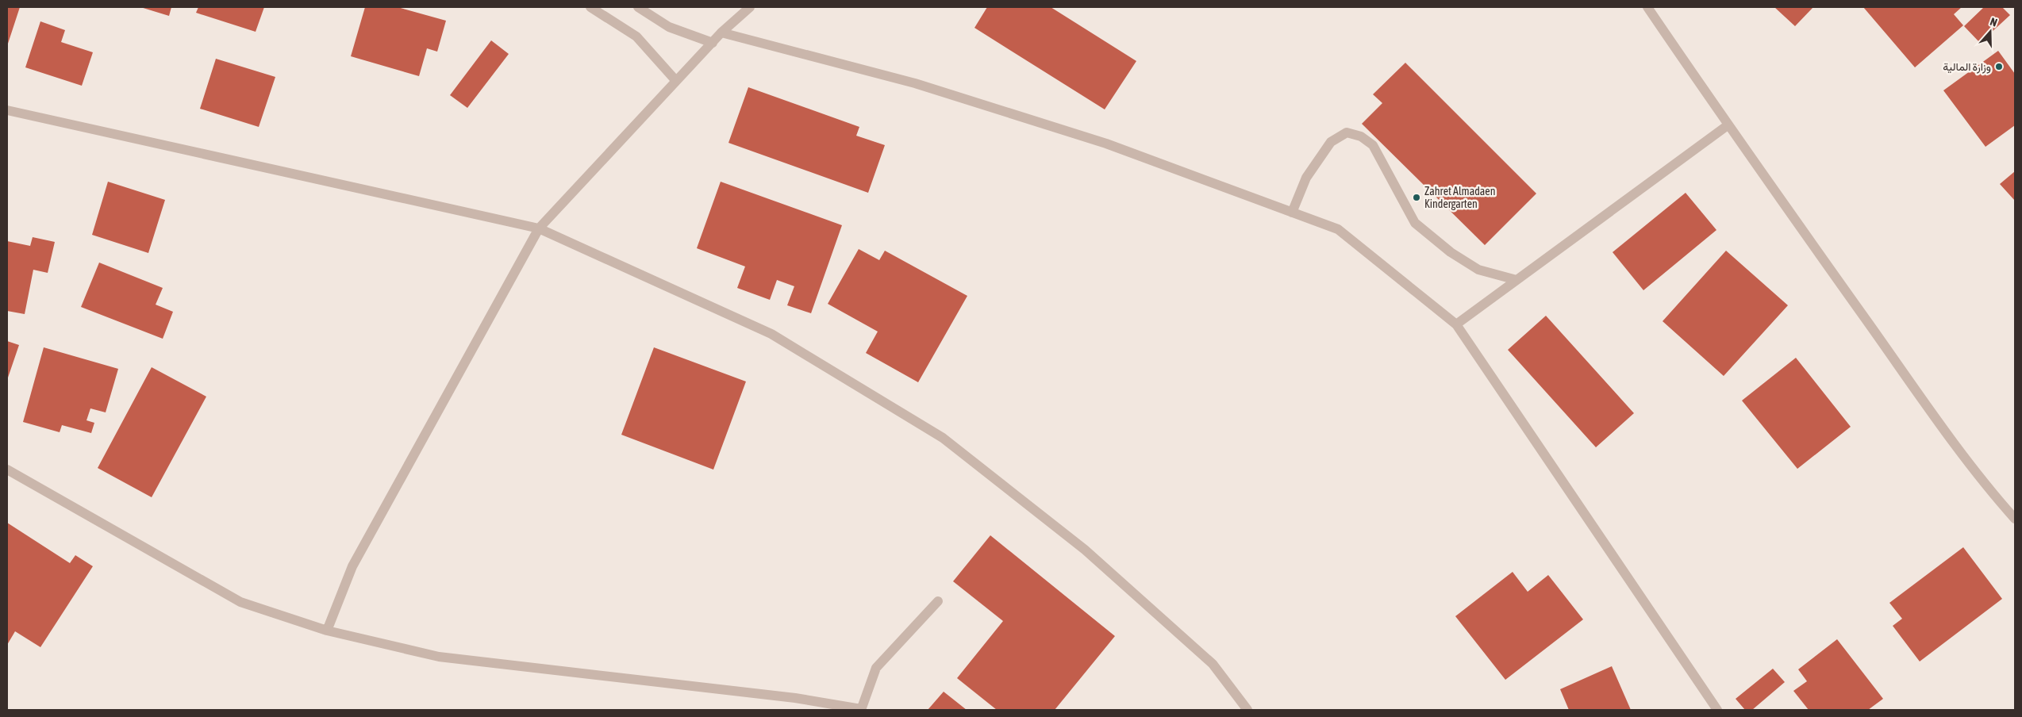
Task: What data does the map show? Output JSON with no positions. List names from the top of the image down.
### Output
{
  "places": ["وزارة المالية", "Zahret Almadaen Kindergarten"],
  "north": "top"
}
